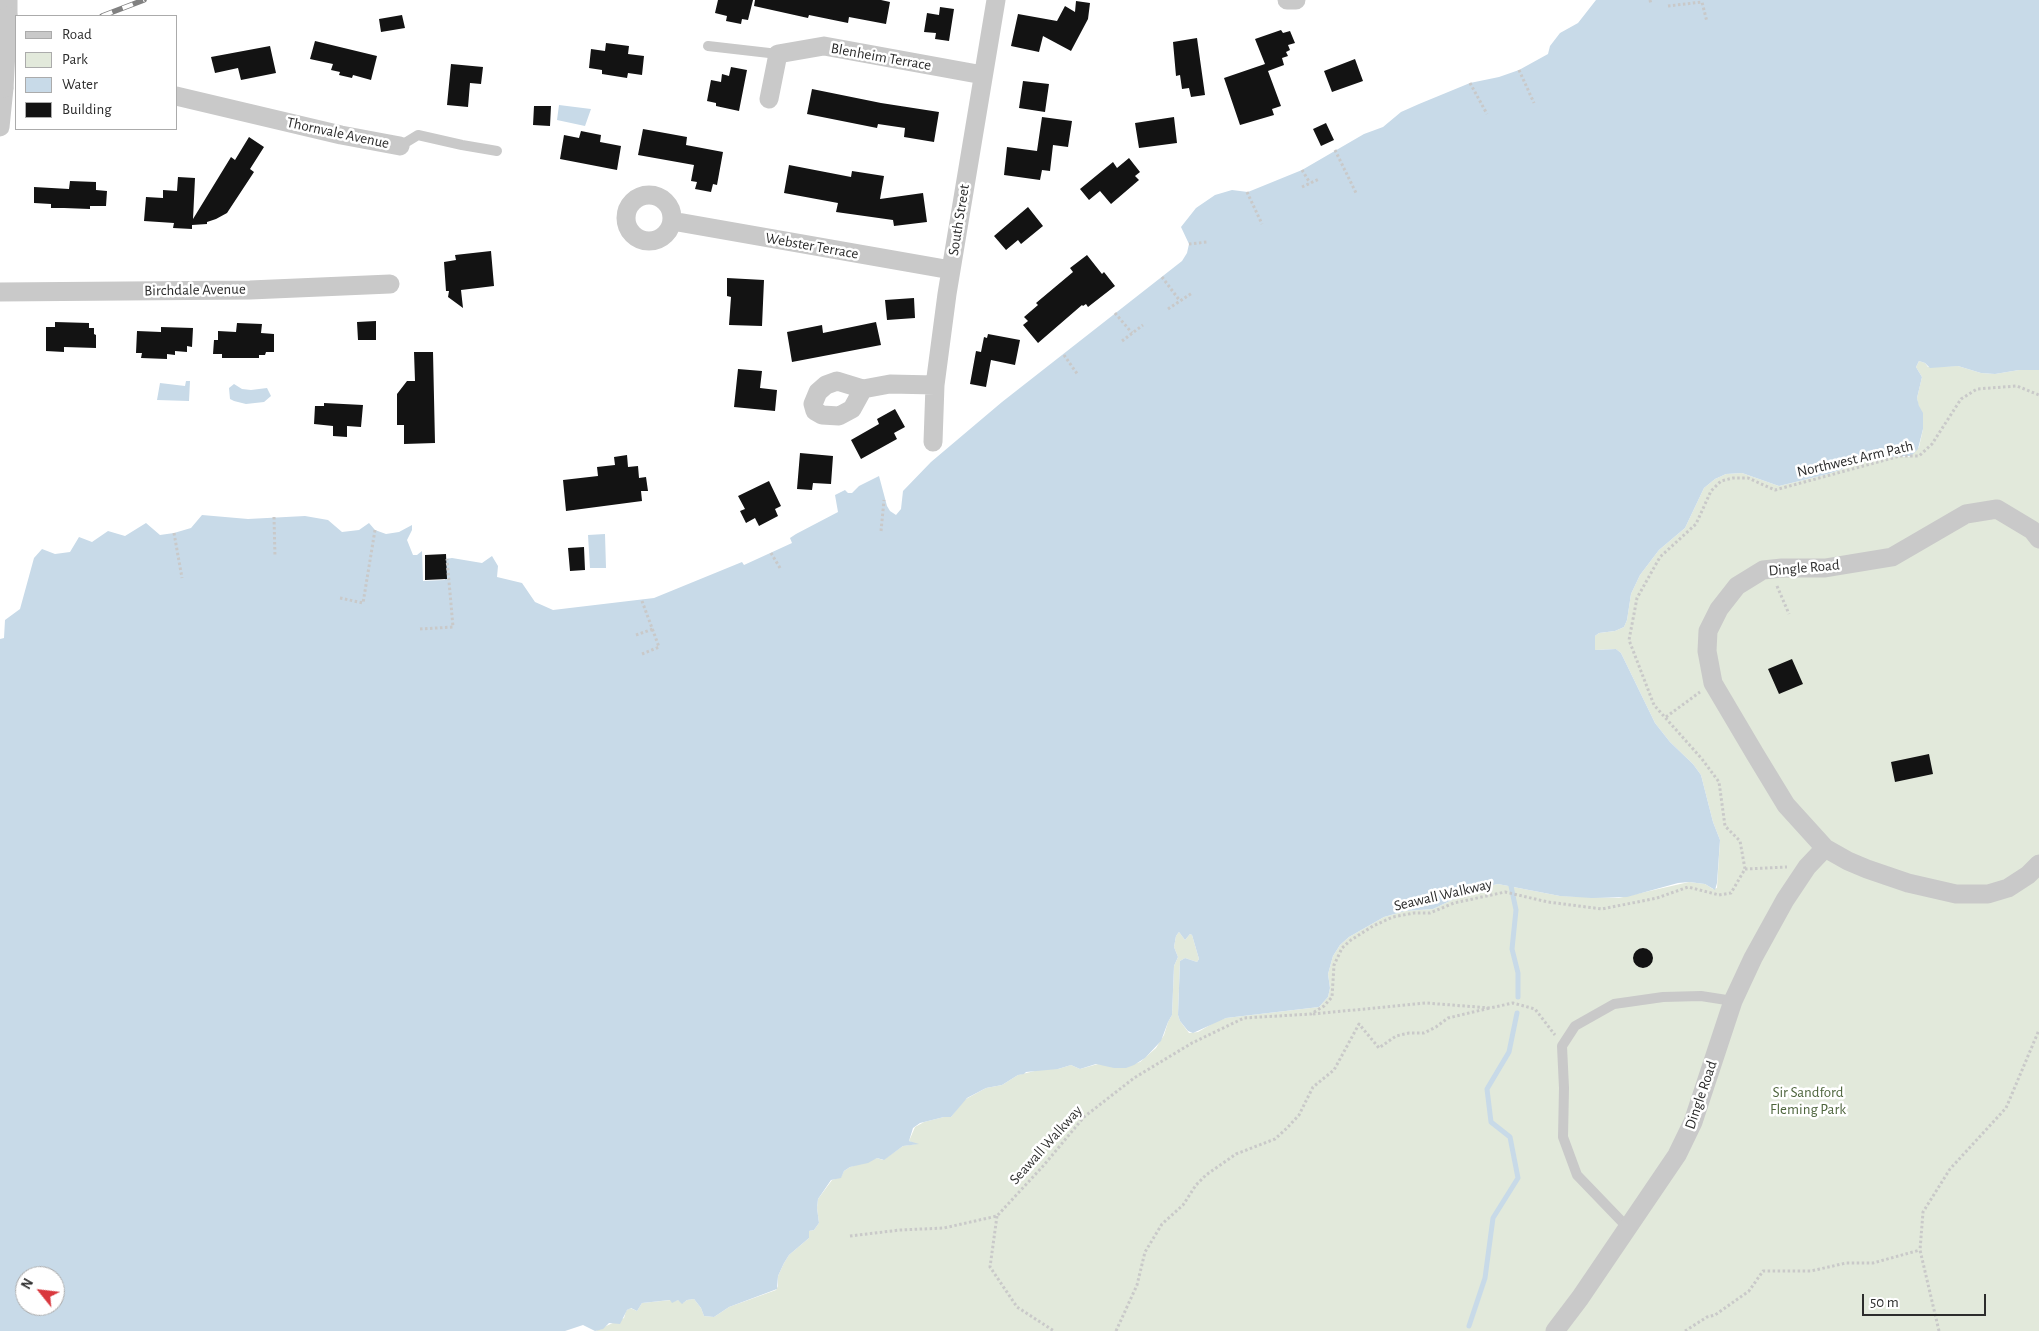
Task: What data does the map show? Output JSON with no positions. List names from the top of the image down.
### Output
{
  "streets": {
    "street": [
      "Blenheim Terrace",
      "Thornvale Avenue",
      "South Street",
      "Webster Terrace",
      "Birchdale Avenue",
      "Dingle Road"
    ],
    "path": ["Northwest Arm Path", "Seawall Walkway"]
  },
  "crossings": [
    ["Blenheim Terrace", "South Street"],
    ["South Street", "Webster Terrace"]
  ],
  "parks": ["Sir Sandford Fleming Park"],
  "legend": [
    "Road",
    "Park",
    "Water",
    "Building"
  ],
  "scale_bar": "50 m",
  "north": "top left"
}
